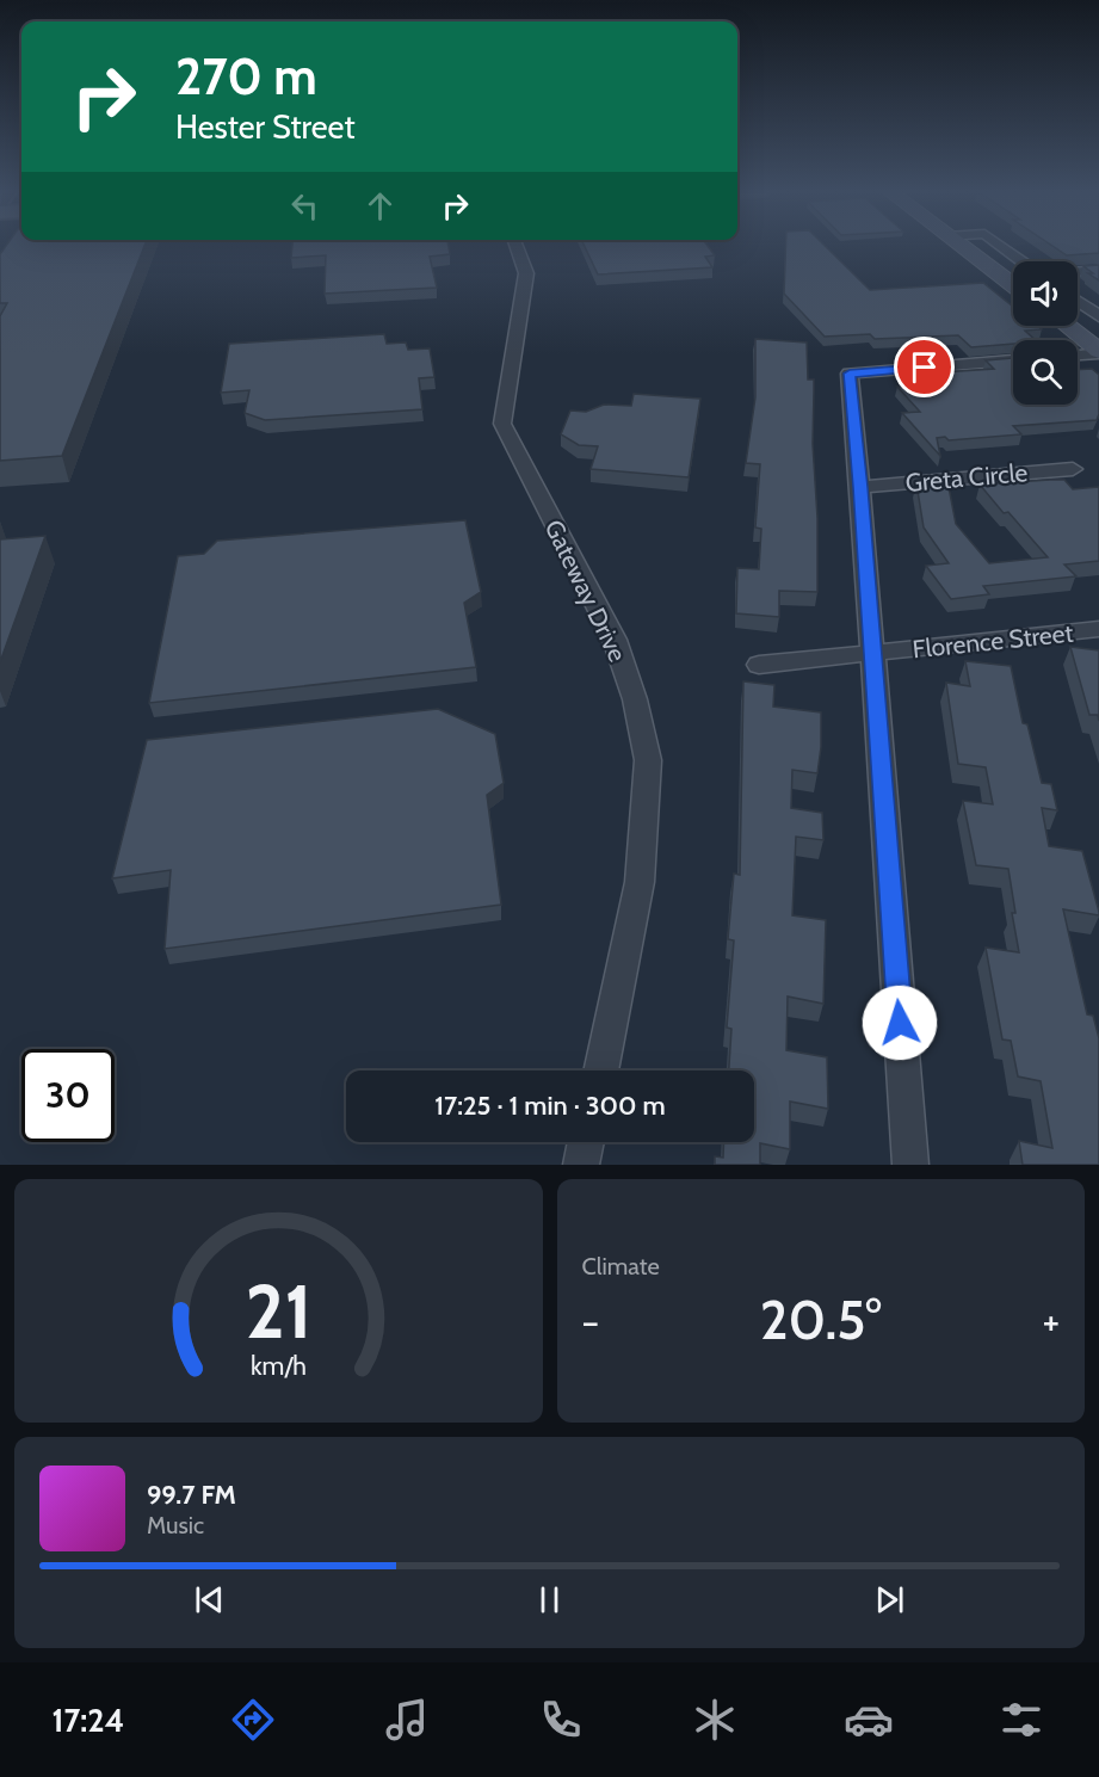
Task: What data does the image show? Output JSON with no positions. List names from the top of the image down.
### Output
{
  "streets": {
    "street": ["Greta Circle", "Gateway Drive", "Florence Street"]
  },
  "page": {
    "turn": ["270 m", "Hester Street"],
    "limit": "30",
    "trip": "17:25 · 1 min · 300 m",
    "tile": "Climate",
    "heat": ["−", "20.5°", "+"],
    "song": ["99.7 FM", "Music"],
    "tabs": "17:24",
    "gauge": ["21", "km/h"]
  }
}
